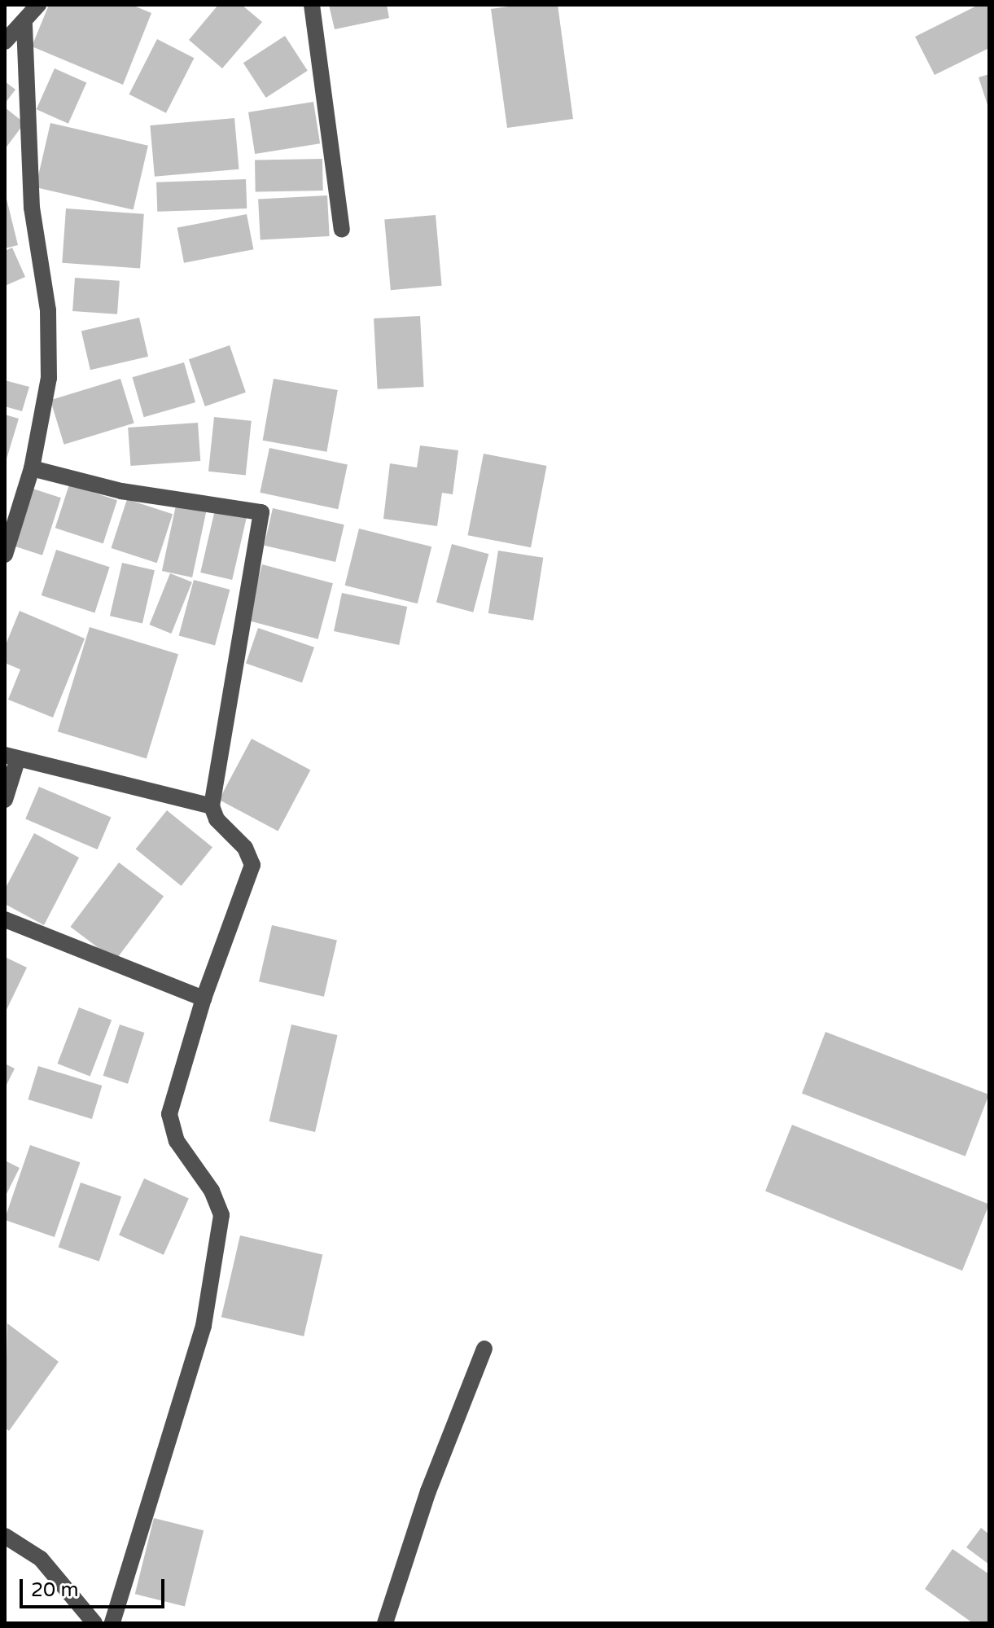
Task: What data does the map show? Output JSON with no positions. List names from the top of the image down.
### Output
{
  "scale_bar": "20 m"
}
